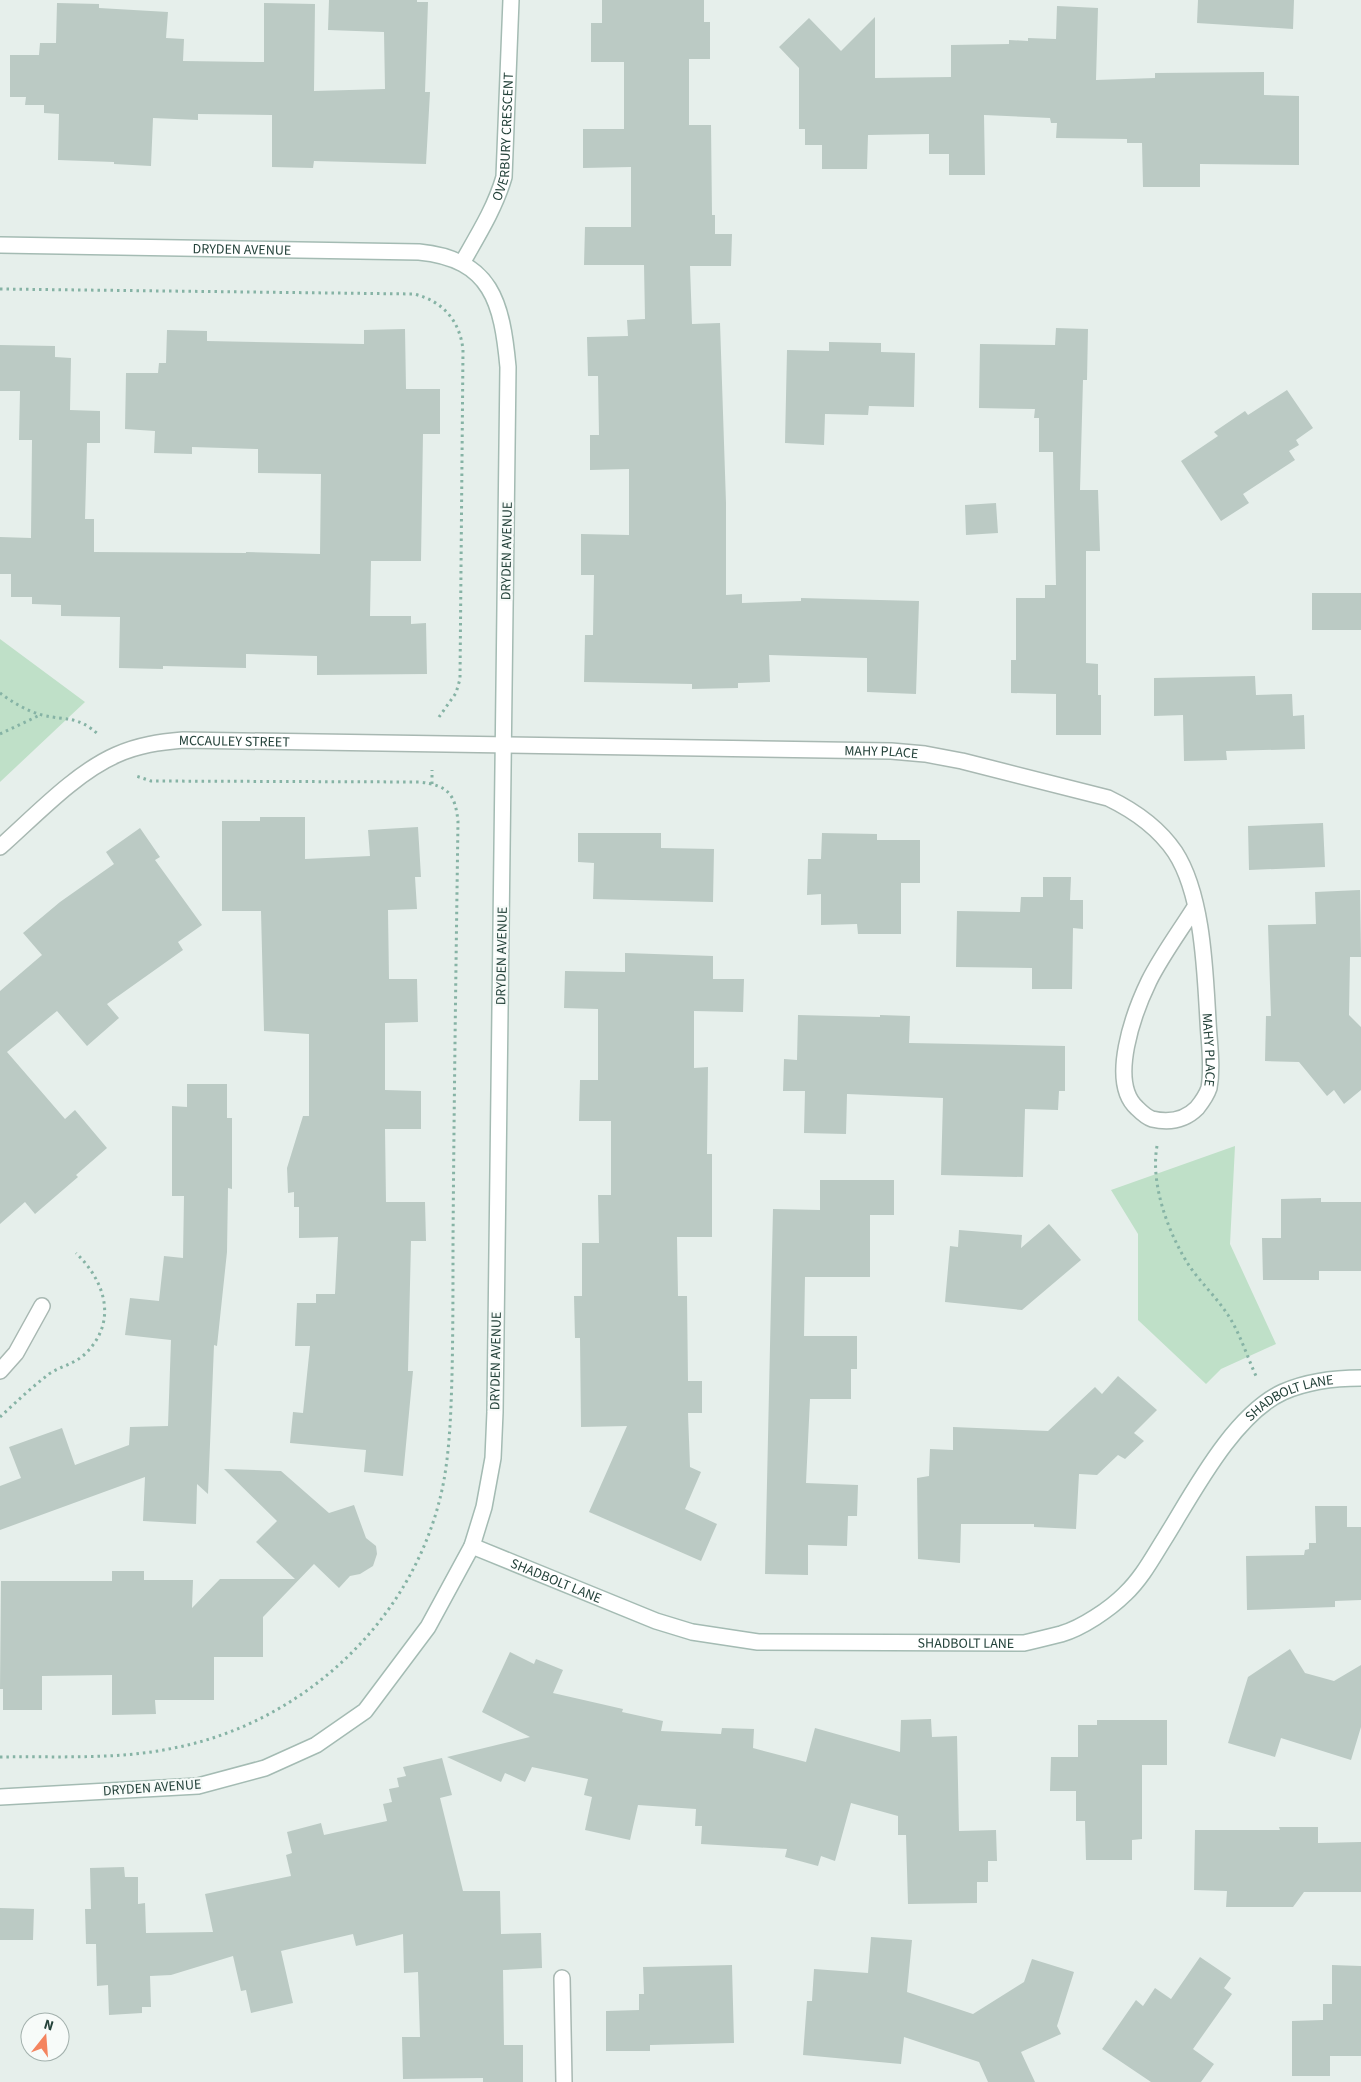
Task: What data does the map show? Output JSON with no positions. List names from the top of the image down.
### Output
{
  "streets": {
    "street": [
      "OVERBURY CRESCENT",
      "DRYDEN AVENUE",
      "MCCAULEY STREET",
      "MAHY PLACE",
      "SHADBOLT LANE"
    ]
  },
  "crossings": [
    ["OVERBURY CRESCENT", "DRYDEN AVENUE"],
    ["DRYDEN AVENUE", "MCCAULEY STREET"],
    ["DRYDEN AVENUE", "MAHY PLACE"],
    ["DRYDEN AVENUE", "SHADBOLT LANE"],
    ["MCCAULEY STREET", "MAHY PLACE"]
  ],
  "north": "top"
}
